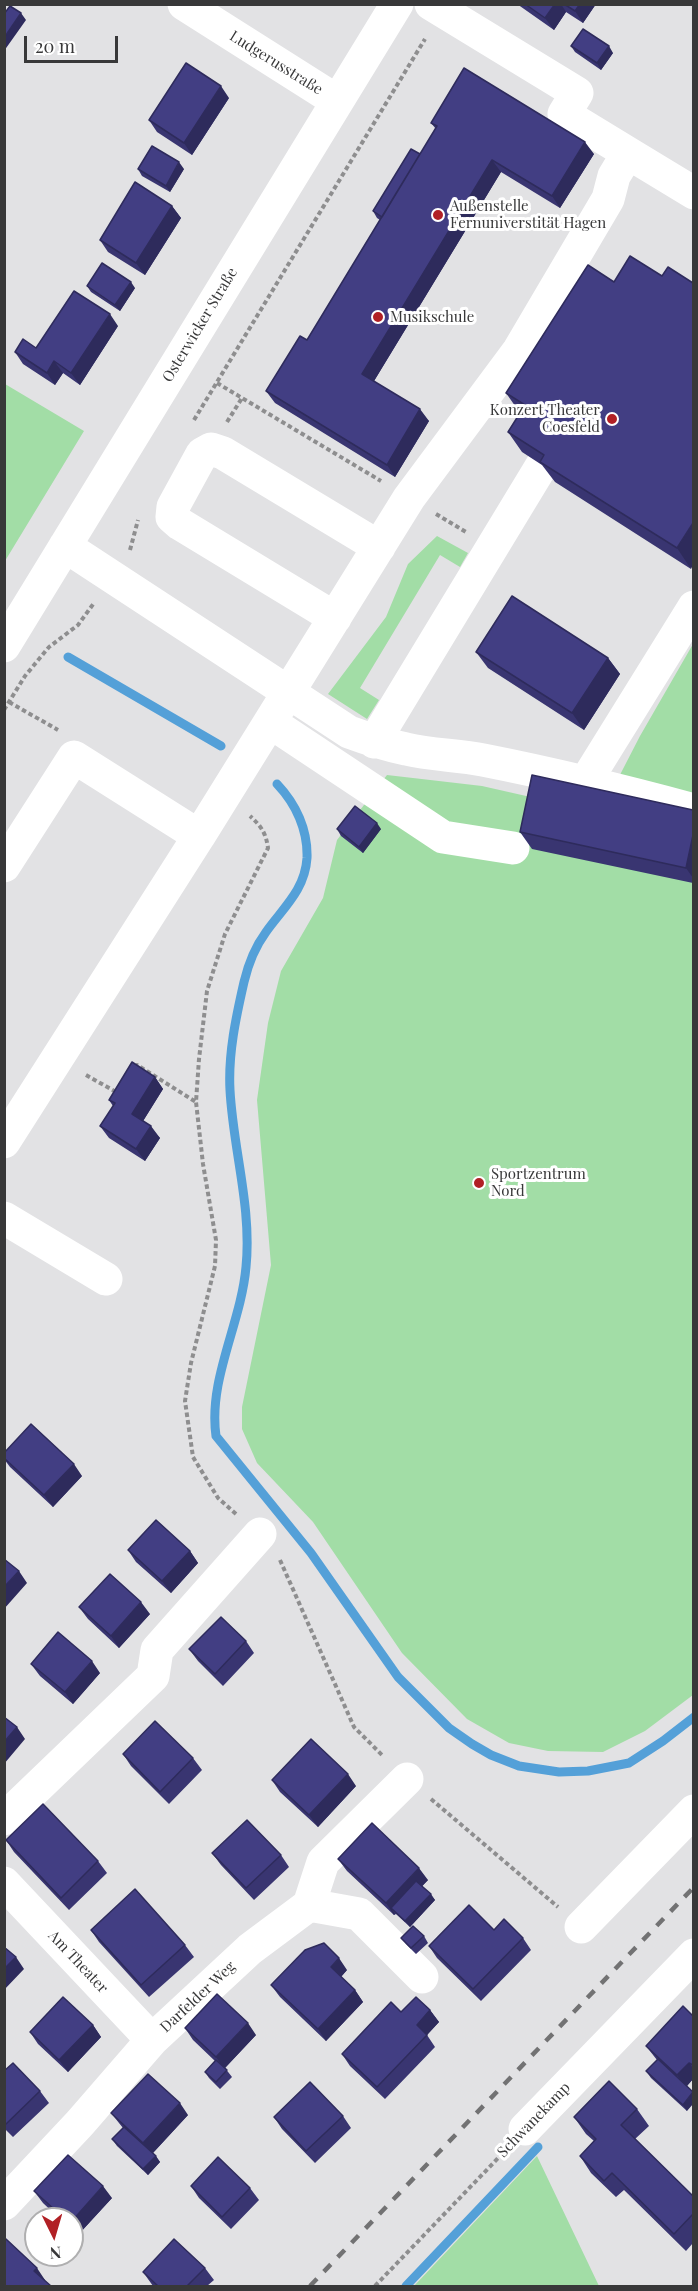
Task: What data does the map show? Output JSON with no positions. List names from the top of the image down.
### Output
{
  "streets": {
    "street": [
      "Ludgerusstraße",
      "Osterwicker Straße",
      "Am Theater",
      "Darfelder Weg",
      "Schwanekamp"
    ]
  },
  "crossings": [
    ["Ludgerusstraße", "Osterwicker Straße"],
    ["Am Theater", "Darfelder Weg"]
  ],
  "places": [
    "Außenstelle Fernuniverstität Hagen",
    "Musikschule",
    "Konzert Theater Coesfeld",
    "Sportzentrum Nord"
  ],
  "scale_bar": "20 m",
  "north": "bottom"
}
